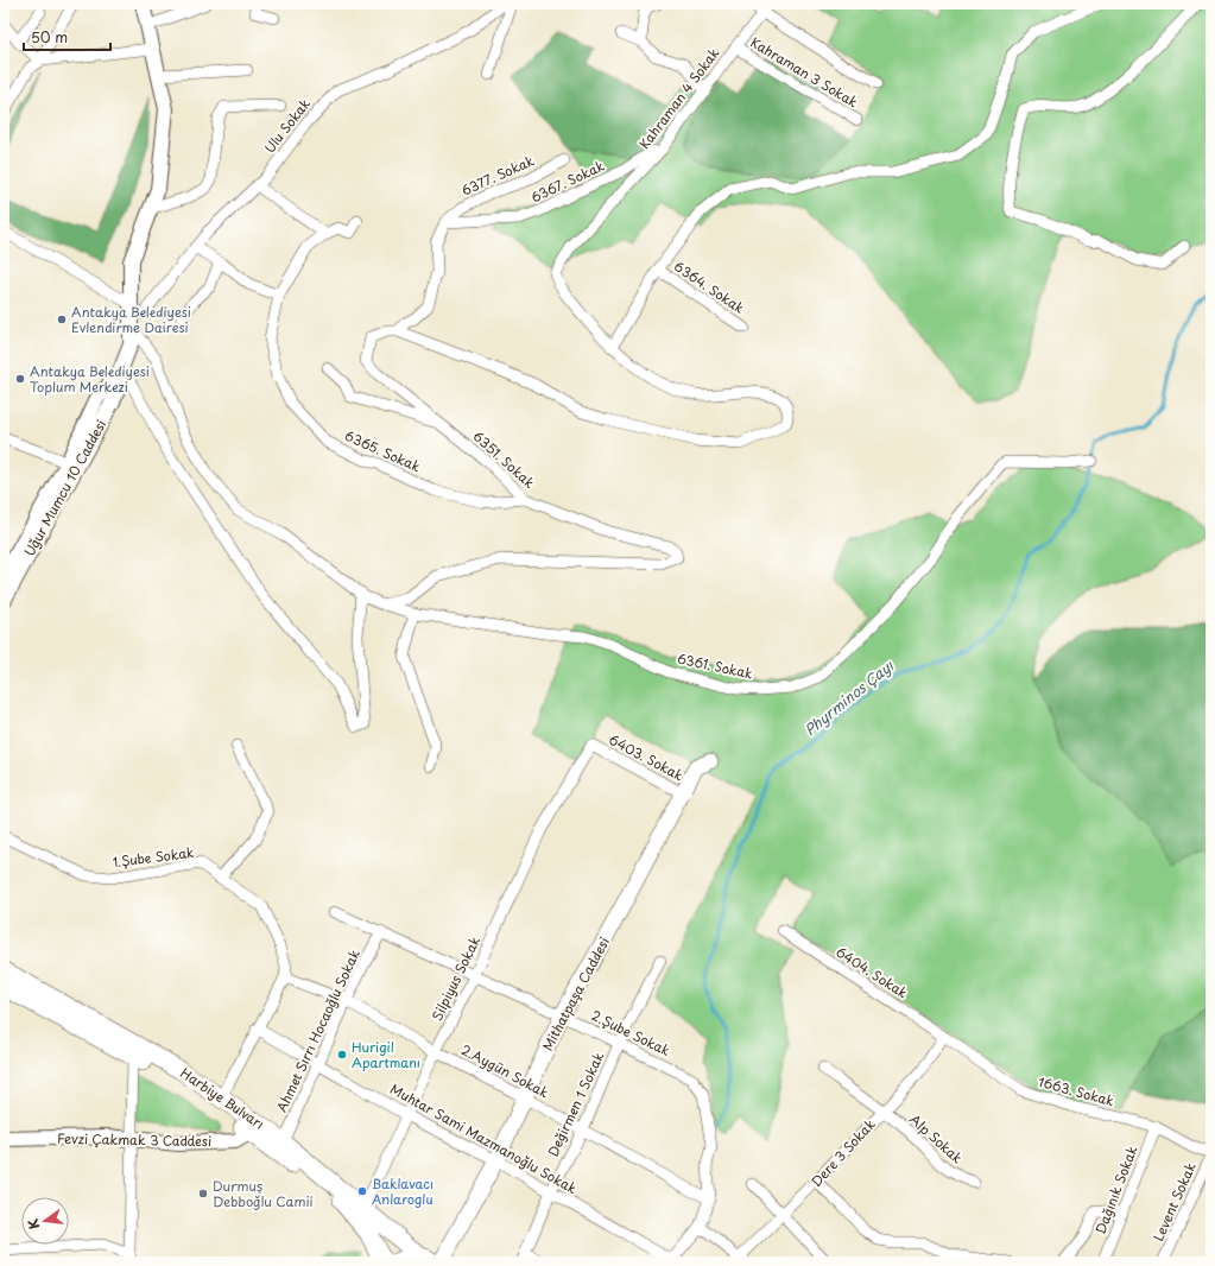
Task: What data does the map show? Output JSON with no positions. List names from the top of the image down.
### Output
{
  "streets": {
    "main road": ["Mithatpaşa Caddesi", "Harbiye Bulvarı"],
    "street": [
      "Kahraman 3 Sokak",
      "Kahraman 4 Sokak",
      "Ulu Sokak",
      "6377. Sokak",
      "6367. Sokak",
      "6364. Sokak",
      "6365. Sokak",
      "6351. Sokak",
      "Uğur Mumcu 10 Caddesi",
      "6361. Sokak",
      "6403. Sokak",
      "1.Şube Sokak",
      "6404. Sokak",
      "Silpiyus Sokak",
      "Ahmet Sırrı Hocaoğlu Sokak",
      "2.Şube Sokak",
      "2.Aygün Sokak",
      "1663. Sokak",
      "Değirmen 1 Sokak",
      "Muhtar Sami Mazmanoğlu Sokak",
      "Alp Sokak",
      "Fevzi Çakmak 3 Caddesi",
      "Dere 3 Sokak",
      "Dağınık Sokak",
      "Levent Sokak"
    ]
  },
  "crossings": [
    ["Kahraman 3 Sokak", "Kahraman 4 Sokak"],
    ["Kahraman 4 Sokak", "6367. Sokak"],
    ["Ulu Sokak", "Uğur Mumcu 10 Caddesi"],
    ["6377. Sokak", "6367. Sokak"],
    ["6365. Sokak", "6351. Sokak"],
    ["6351. Sokak", "6361. Sokak"],
    ["6403. Sokak", "Silpiyus Sokak"],
    ["6403. Sokak", "Mithatpaşa Caddesi"],
    ["1.Şube Sokak", "2.Aygün Sokak"],
    ["6404. Sokak", "1663. Sokak"],
    ["6404. Sokak", "Dere 3 Sokak"],
    ["Silpiyus Sokak", "2.Şube Sokak"],
    ["Silpiyus Sokak", "2.Aygün Sokak"],
    ["Silpiyus Sokak", "Harbiye Bulvarı"],
    ["Silpiyus Sokak", "Muhtar Sami Mazmanoğlu Sokak"],
    ["Mithatpaşa Caddesi", "2.Şube Sokak"],
    ["Mithatpaşa Caddesi", "2.Aygün Sokak"],
    ["Mithatpaşa Caddesi", "Muhtar Sami Mazmanoğlu Sokak"],
    ["Ahmet Sırrı Hocaoğlu Sokak", "2.Şube Sokak"],
    ["Ahmet Sırrı Hocaoğlu Sokak", "2.Aygün Sokak"],
    ["Ahmet Sırrı Hocaoğlu Sokak", "Harbiye Bulvarı"],
    ["Ahmet Sırrı Hocaoğlu Sokak", "Muhtar Sami Mazmanoğlu Sokak"],
    ["2.Şube Sokak", "2.Aygün Sokak"],
    ["2.Şube Sokak", "Değirmen 1 Sokak"],
    ["2.Aygün Sokak", "Değirmen 1 Sokak"],
    ["1663. Sokak", "Dere 3 Sokak"],
    ["1663. Sokak", "Dağınık Sokak"],
    ["1663. Sokak", "Levent Sokak"],
    ["Harbiye Bulvarı", "Fevzi Çakmak 3 Caddesi"],
    ["Değirmen 1 Sokak", "Muhtar Sami Mazmanoğlu Sokak"],
    ["Alp Sokak", "Dere 3 Sokak"]
  ],
  "water": ["Phyrminos Çayı"],
  "places": [
    "Antakya Belediyesi Evlendirme Dairesi",
    "Antakya Belediyesi Toplum Merkezi",
    "Hurigil Apartmanı",
    "Baklavacı Anlaroglu",
    "Durmuş Debboğlu Camii"
  ],
  "scale_bar": "50 m",
  "north": "left"
}
